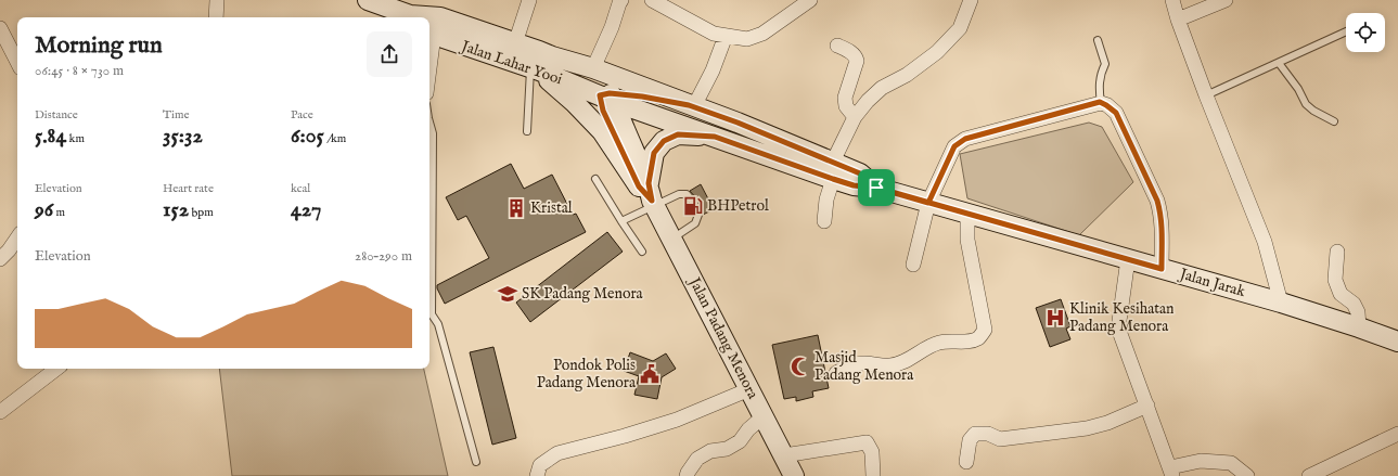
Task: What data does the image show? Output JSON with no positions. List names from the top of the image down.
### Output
{
  "streets": {
    "main road": ["Jalan Lahar Yooi", "Jalan Jarak", "Jalan Padang Menora"]
  },
  "crossings": [
    ["Jalan Lahar Yooi", "Jalan Jarak"],
    ["Jalan Lahar Yooi", "Jalan Padang Menora"],
    ["Jalan Jarak", "Jalan Padang Menora"]
  ],
  "places": {
    "fuel station": ["BHPetrol"],
    "building": ["Kristal"],
    "school or university": ["SK Padang Menora"],
    "hospital": ["Klinik Kesihatan Padang Menora"],
    "mosque": ["Masjid Padang Menora"],
    "public building": ["Pondok Polis Padang Menora"]
  },
  "page": {
    "heading": ["Morning run", "06:45 · 8 × 730 m"],
    "stats": [
      ["Distance", "5.84 km"],
      ["Time", "35:32"],
      ["Pace", "6:05 /km"],
      ["Elevation", "96 m"],
      ["Heart rate", "152 bpm"],
      ["kcal", "427"]
    ],
    "chart": ["Elevation", "280–290 m"]
  }
}
